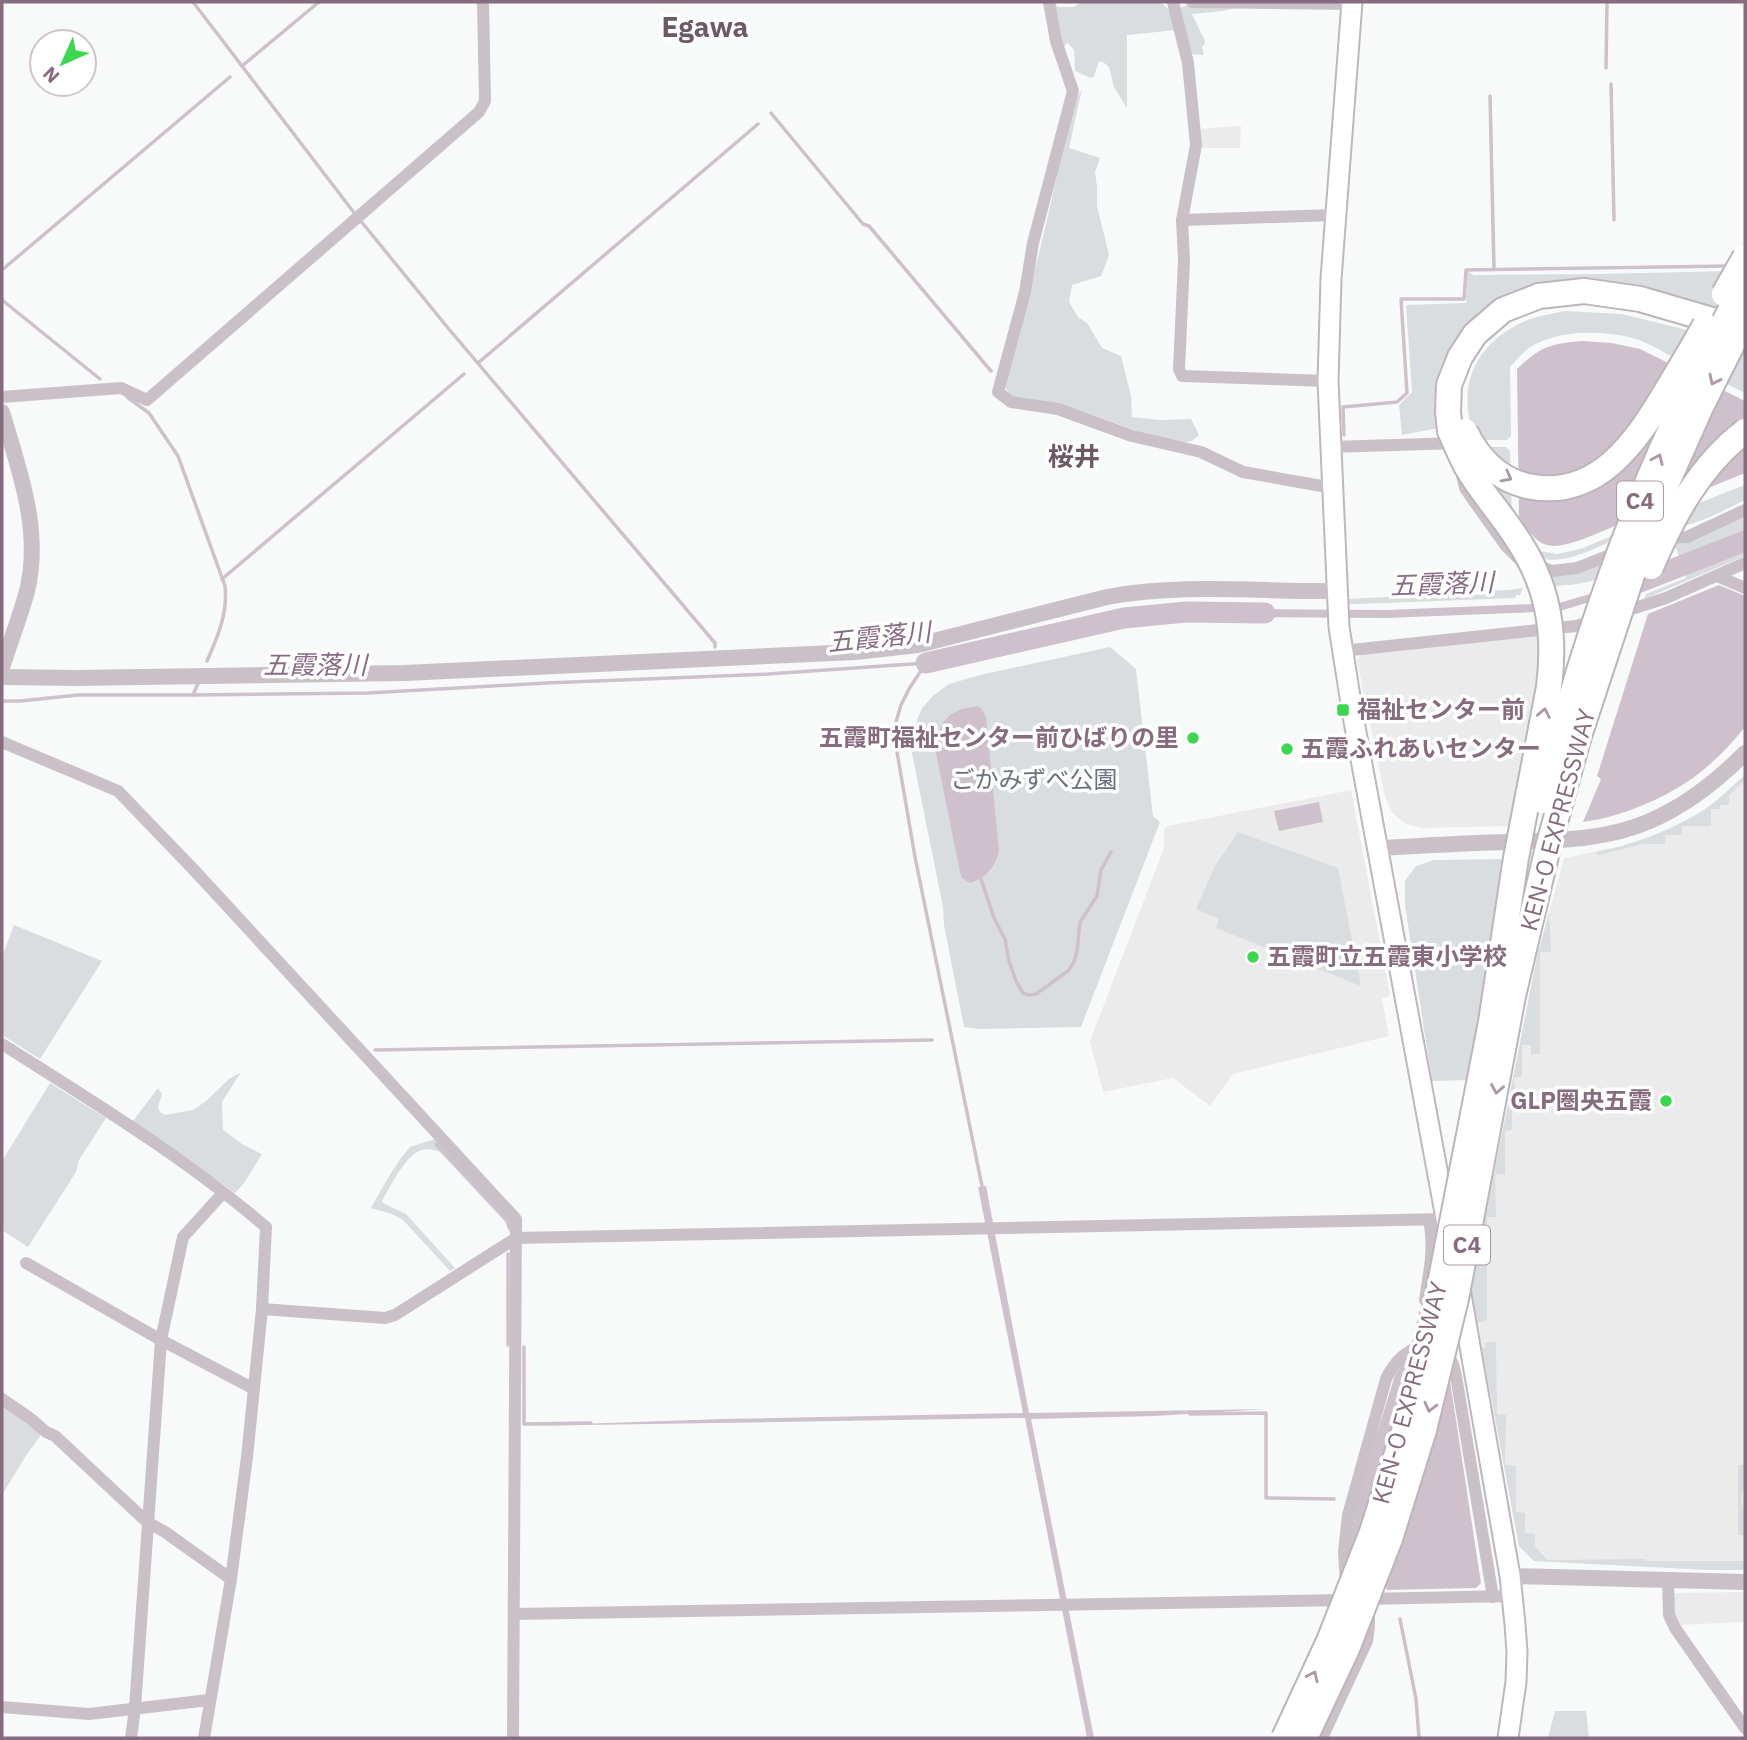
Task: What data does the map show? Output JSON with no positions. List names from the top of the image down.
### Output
{
  "streets": {
    "highway": ["C4", "KEN-O EXPRESSWAY"]
  },
  "districts": ["Egawa", "桜井"],
  "water": ["五霞落川"],
  "parks": ["ごかみずべ公園"],
  "places": {
    "transit": ["福祉センター前"],
    "other": [
      "五霞町福祉センター前ひばりの里",
      "五霞ふれあいセンター",
      "五霞町立五霞東小学校",
      "GLP圏央五霞"
    ]
  },
  "north": "bottom left"
}
